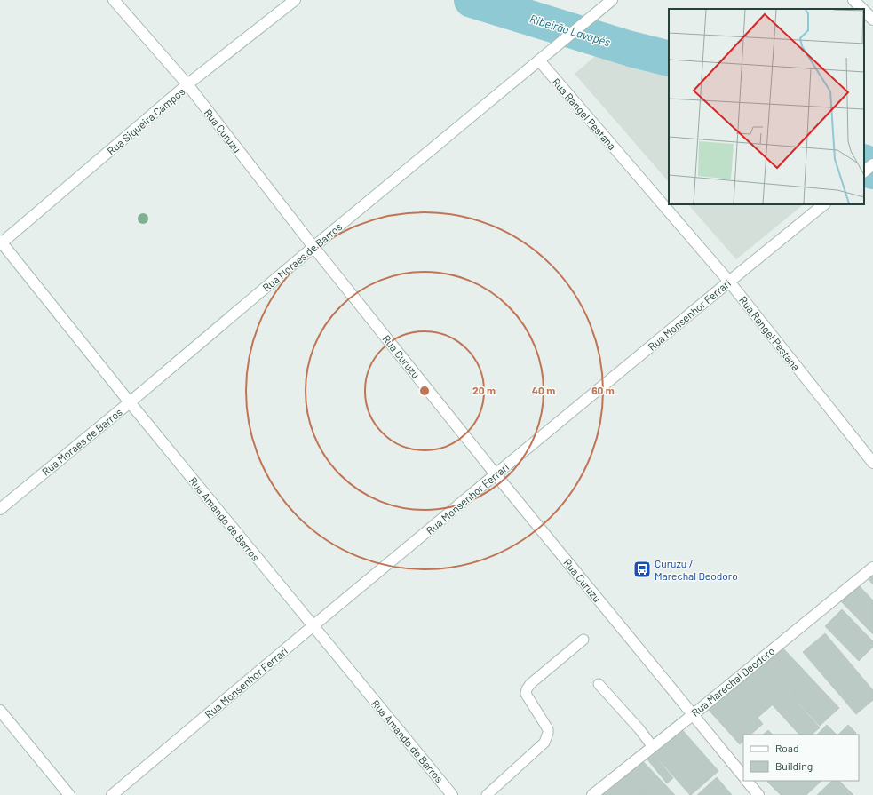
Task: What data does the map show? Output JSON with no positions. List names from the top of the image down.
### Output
{
  "streets": {
    "street": [
      "Rua Rangel Pestana",
      "Rua Siqueira Campos",
      "Rua Curuzu",
      "Rua Moraes de Barros",
      "Rua Monsenhor Ferrari",
      "Rua Amando de Barros",
      "Rua Marechal Deodoro"
    ]
  },
  "crossings": [
    ["Rua Rangel Pestana", "Rua Moraes de Barros"],
    ["Rua Rangel Pestana", "Rua Monsenhor Ferrari"],
    ["Rua Siqueira Campos", "Rua Curuzu"],
    ["Rua Siqueira Campos", "Rua Amando de Barros"],
    ["Rua Curuzu", "Rua Moraes de Barros"],
    ["Rua Curuzu", "Rua Monsenhor Ferrari"],
    ["Rua Curuzu", "Rua Marechal Deodoro"],
    ["Rua Moraes de Barros", "Rua Amando de Barros"],
    ["Rua Monsenhor Ferrari", "Rua Amando de Barros"]
  ],
  "water": ["Ribeirão Lavapés"],
  "places": {
    "bus stop": ["Curuzu / Marechal Deodoro"]
  },
  "legend": ["Road", "Building"],
  "rings": ["20 m", "40 m", "60 m"]
}
